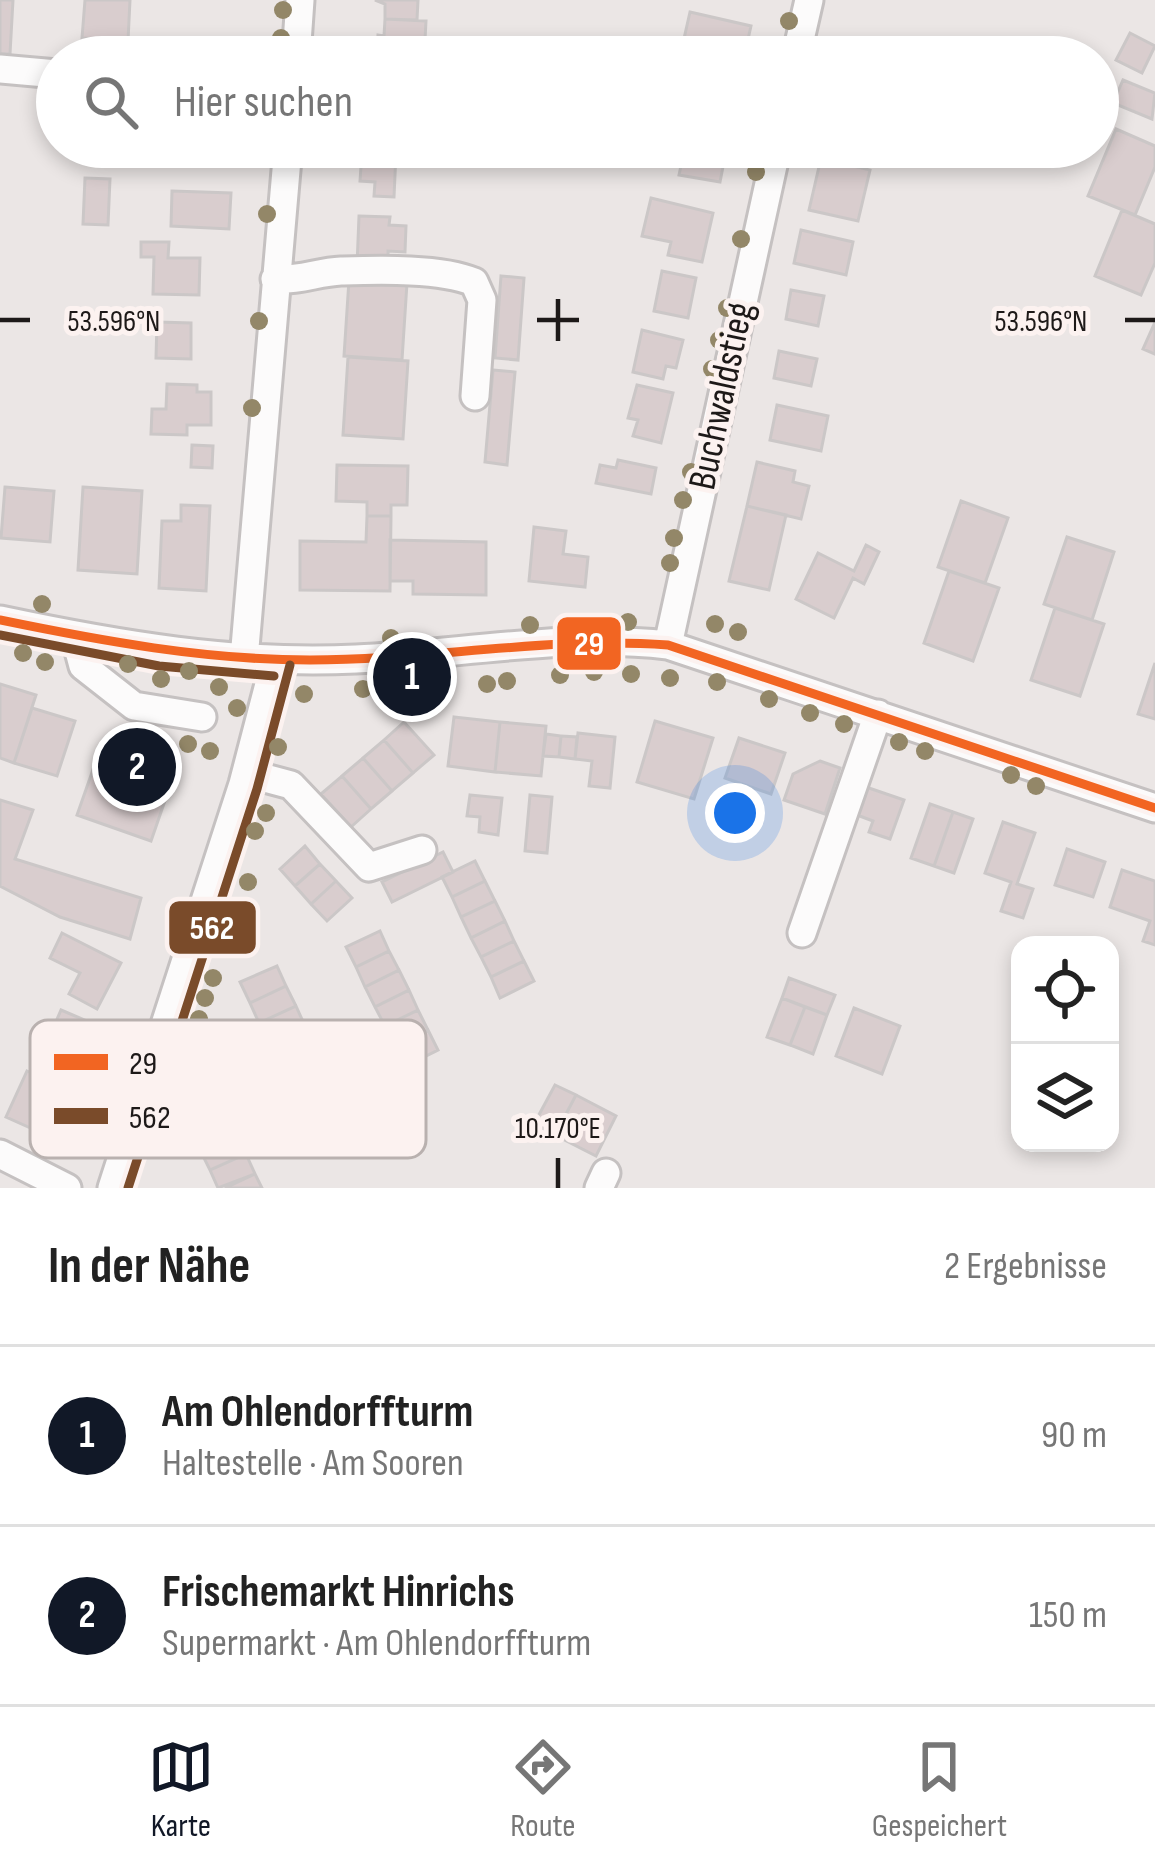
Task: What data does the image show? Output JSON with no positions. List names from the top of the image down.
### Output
{
  "streets": {
    "street": ["Buchwaldstieg"]
  },
  "lines": ["transit line 29", "transit line 562"],
  "legend": ["29", "562"],
  "page": {
    "search": "Hier suchen",
    "pins": ["1", "2"],
    "heading": ["In der Nähe", "2 Ergebnisse"],
    "list": [
      {
        "mark": "1",
        "name": "Am Ohlendorffturm",
        "note": "Haltestelle · Am Sooren",
        "value": "90 m"
      },
      {
        "mark": "2",
        "name": "Frischemarkt Hinrichs",
        "note": "Supermarkt · Am Ohlendorffturm",
        "value": "150 m"
      }
    ],
    "nav": ["Karte", "Route", "Gespeichert"]
  },
  "coordinates": ["53.596°N", "10.170°E"]
}
